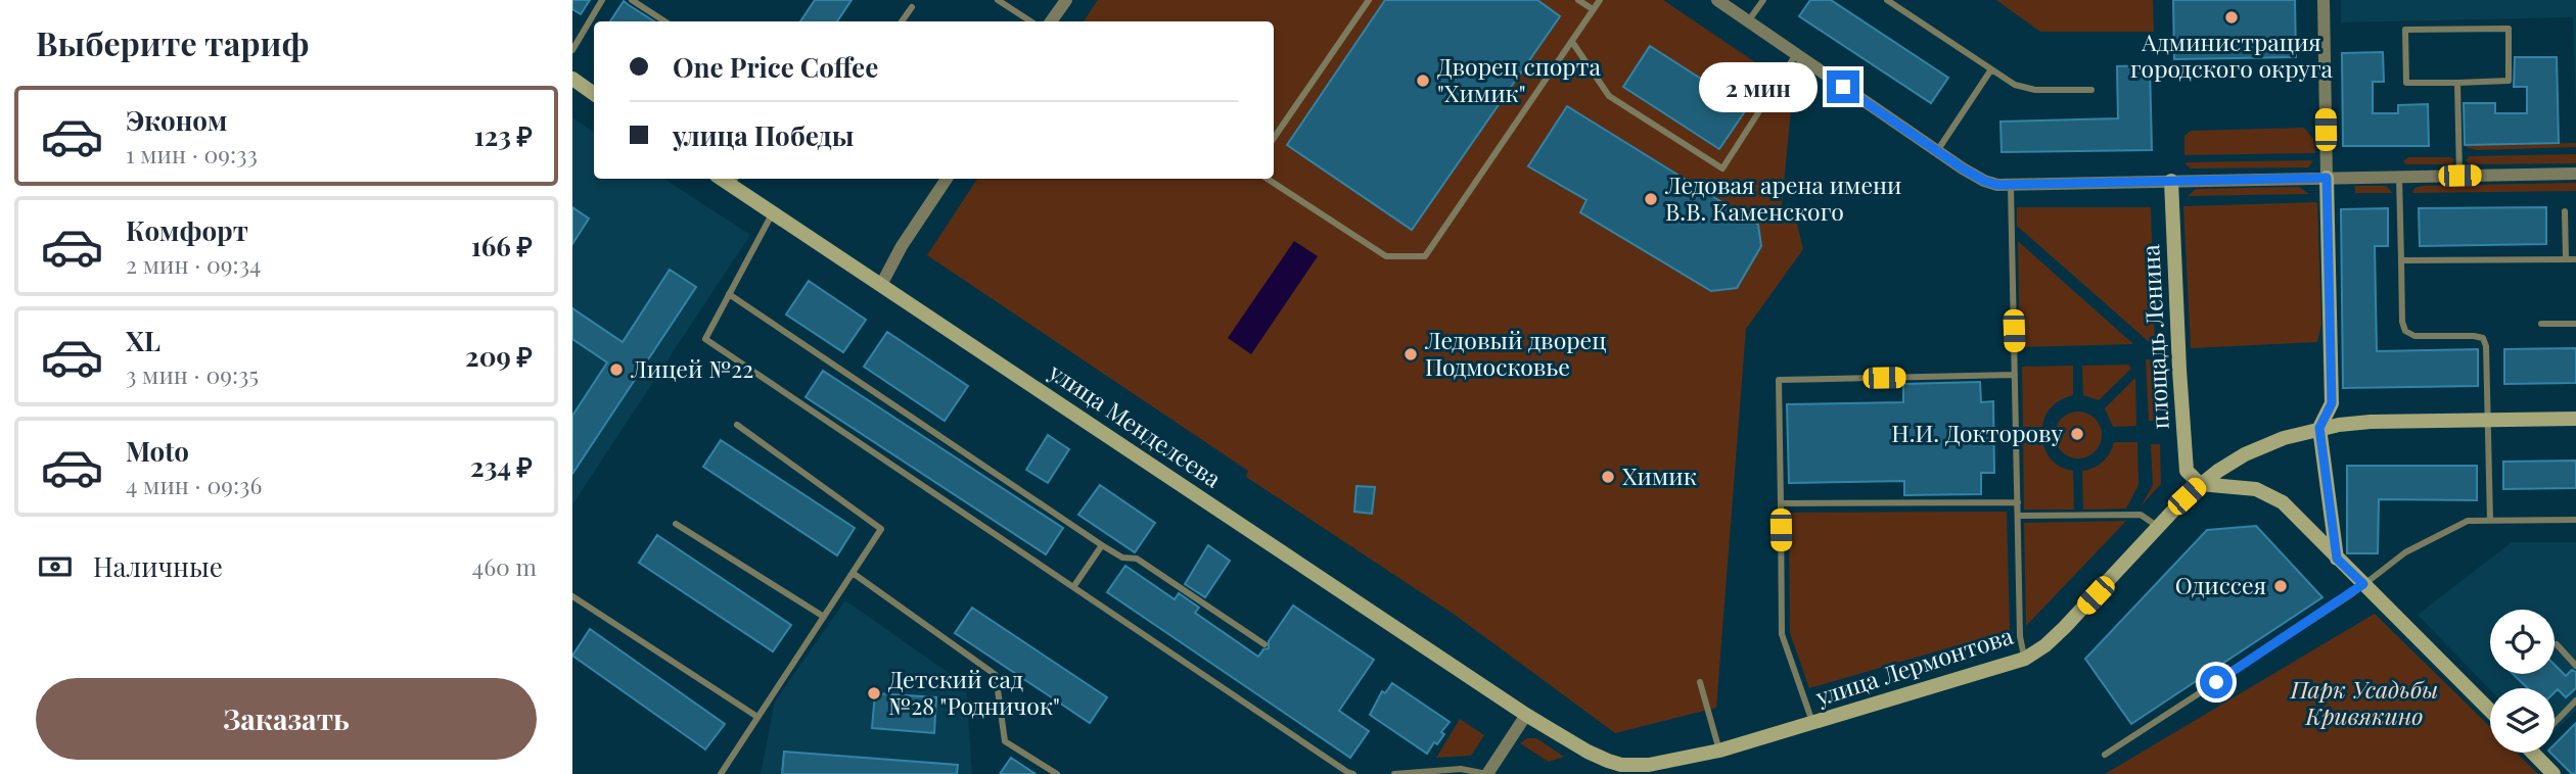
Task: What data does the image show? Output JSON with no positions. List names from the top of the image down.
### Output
{
  "streets": {
    "main road": ["площадь Ленина", "улица Менделеева", "улица Лермонтова"]
  },
  "crossings": [
    ["площадь Ленина", "улица Лермонтова"],
    ["улица Менделеева", "улица Лермонтова"]
  ],
  "parks": ["Парк Усадьбы Кривякино"],
  "places": [
    "Администрация городского округа",
    "Дворец спорта \"Химик\"",
    "Ледовая арена имени В.В. Каменского",
    "Ледовый дворец Подмосковье",
    "Лицей №22",
    "Н.И. Докторову",
    "Химик",
    "Одиссея",
    "Детский сад №28 \"Родничок\""
  ],
  "page": {
    "heading": "Выберите тариф",
    "banner": ["One Price Coffee", "улица Победы"],
    "bubble": "2 мин",
    "list": [
      {
        "name": "Эконом",
        "note": "1 мин · 09:33",
        "value": "123 ₽"
      },
      {
        "name": "Комфорт",
        "note": "2 мин · 09:34",
        "value": "166 ₽"
      },
      {
        "name": "XL",
        "note": "3 мин · 09:35",
        "value": "209 ₽"
      },
      {
        "name": "Moto",
        "note": "4 мин · 09:36",
        "value": "234 ₽"
      }
    ],
    "pay": ["Наличные", "460 m"],
    "buttons": "Заказать"
  }
}
